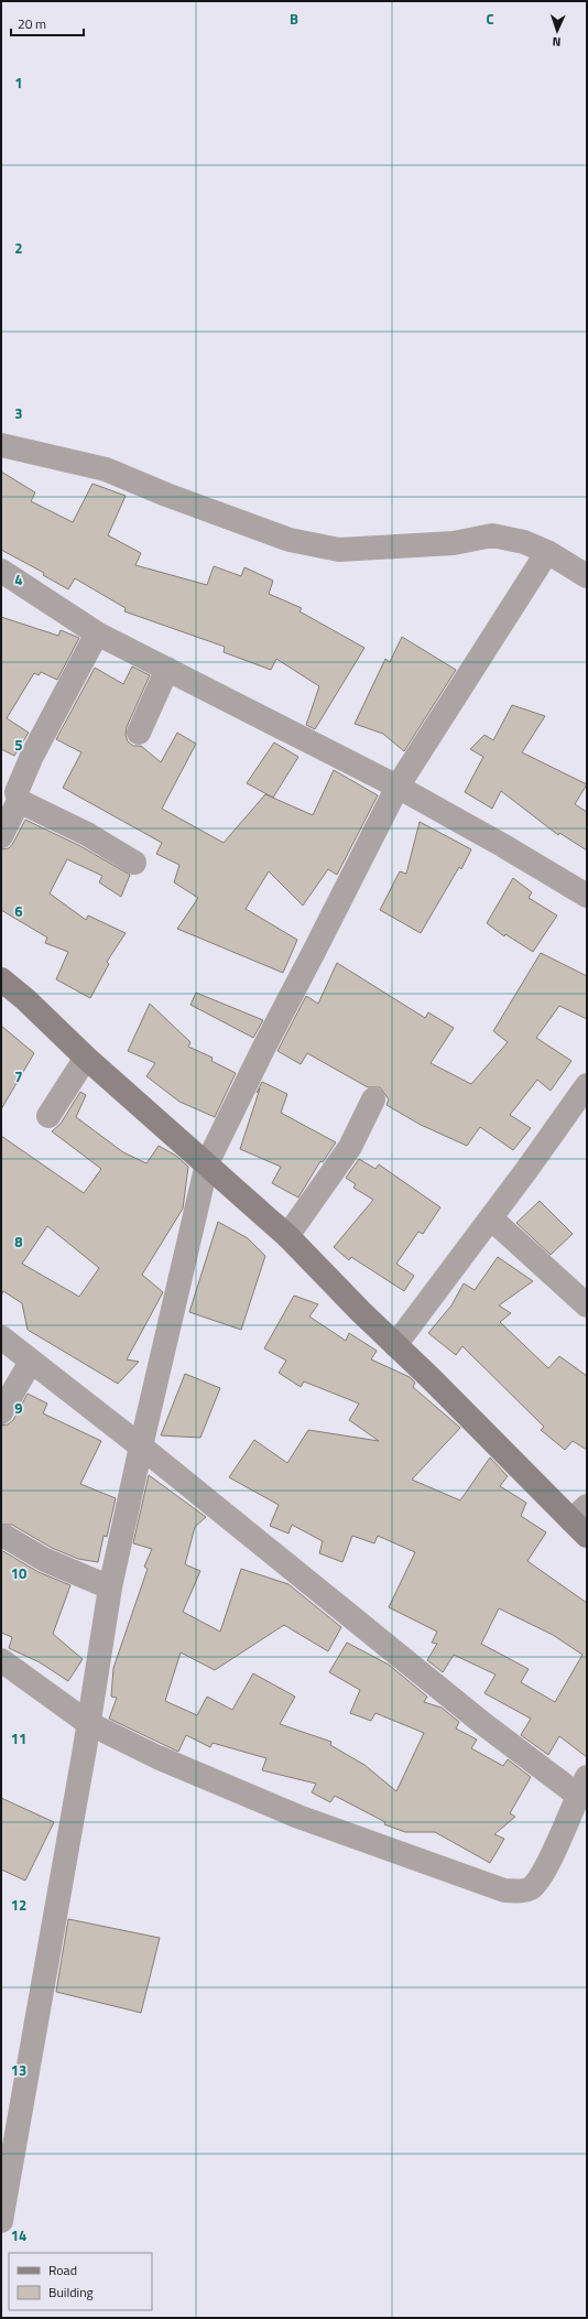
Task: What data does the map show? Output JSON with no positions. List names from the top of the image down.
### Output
{
  "legend": ["Road", "Building"],
  "scale_bar": "20 m",
  "north": "bottom",
  "grid": {
    "columns": ["B", "C"],
    "rows": [
      "1",
      "2",
      "3",
      "4",
      "5",
      "6",
      "7",
      "8",
      "9",
      "10",
      "11",
      "12",
      "13",
      "14"
    ]
  }
}
